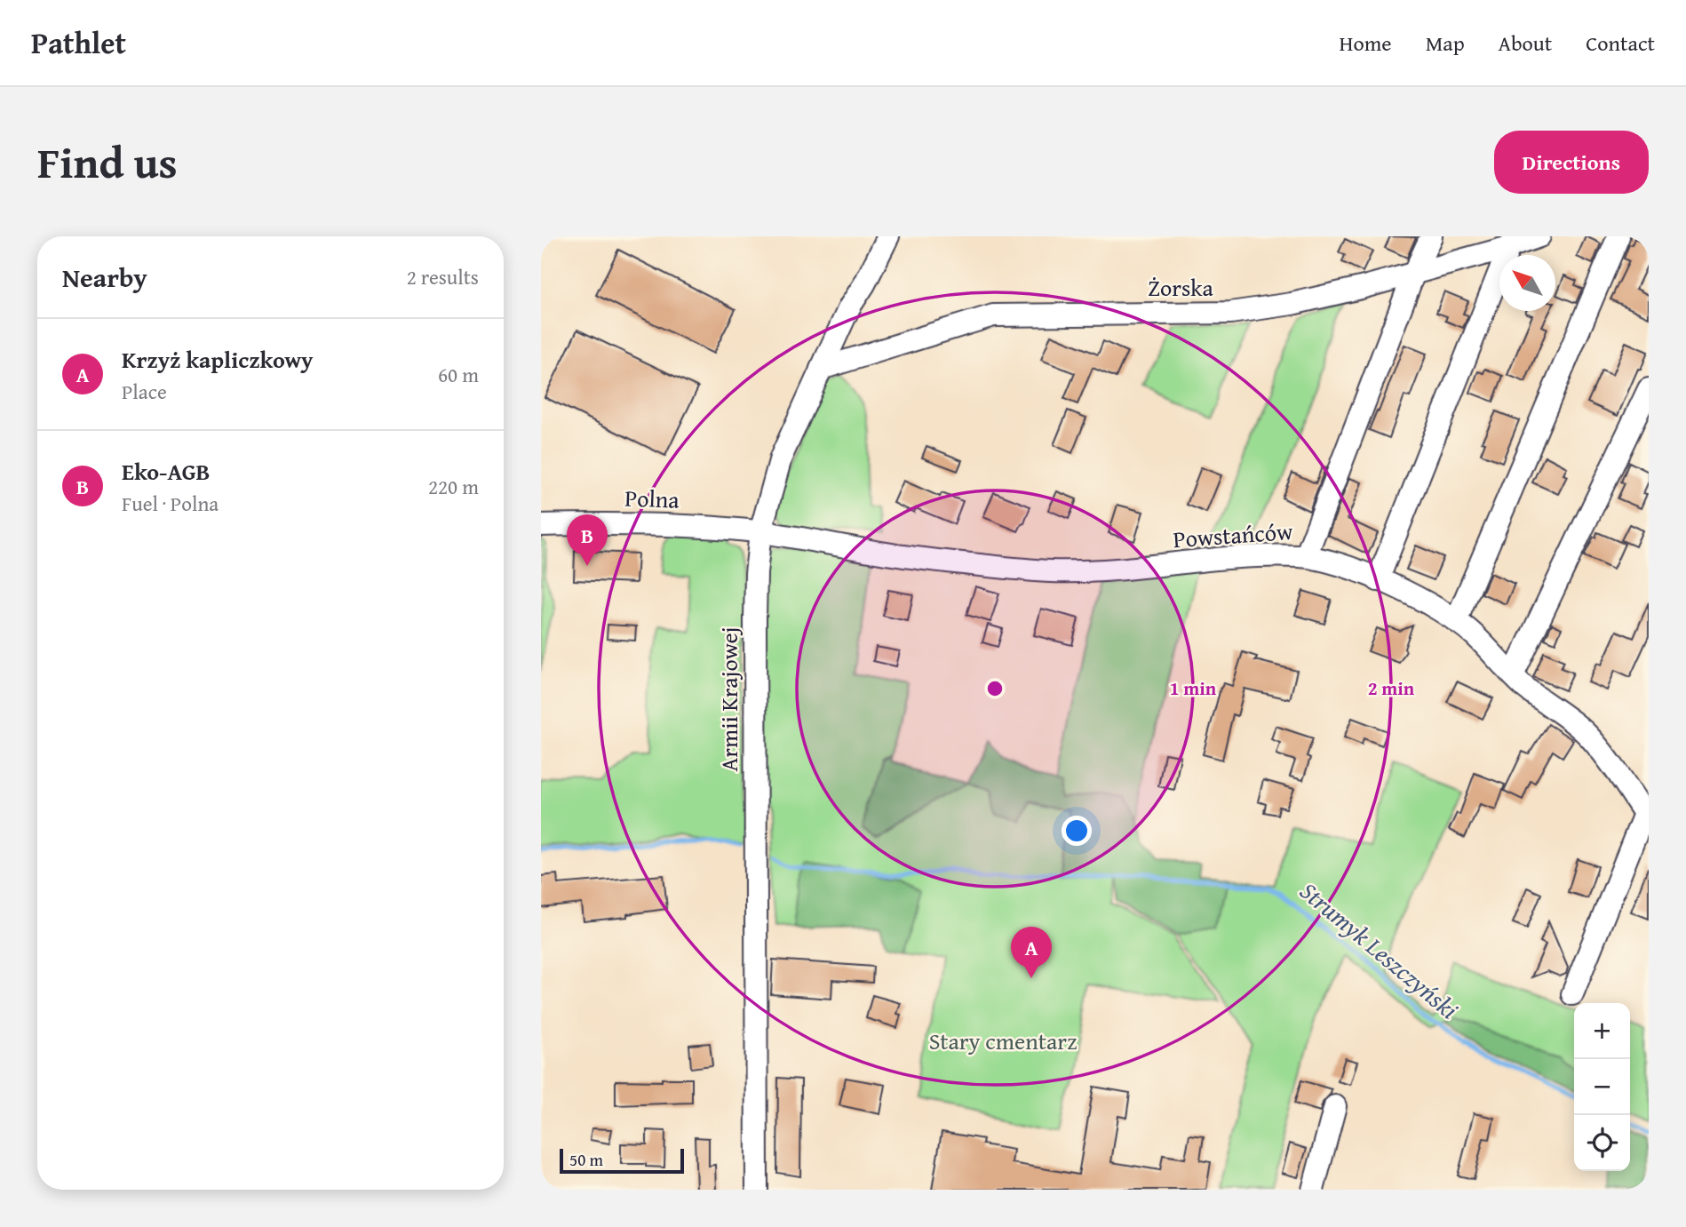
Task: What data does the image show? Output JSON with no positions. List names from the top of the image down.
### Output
{
  "streets": {
    "street": [
      "Żorska",
      "Polna",
      "Powstańców",
      "Armii Krajowej"
    ]
  },
  "crossings": [
    ["Żorska", "Armii Krajowej"],
    ["Polna", "Powstańców"],
    ["Polna", "Armii Krajowej"],
    ["Powstańców", "Armii Krajowej"]
  ],
  "water": ["Strumyk Leszczyński"],
  "parks": ["Stary cmentarz"],
  "scale_bar": "50 m",
  "north": "top left",
  "page": {
    "header": "Pathlet",
    "nav": [
      "Home",
      "Map",
      "About",
      "Contact"
    ],
    "title": "Find us",
    "buttons": "Directions",
    "heading": ["Nearby", "2 results"],
    "list": [
      {
        "mark": "A",
        "name": "Krzyż kapliczkowy",
        "note": "Place",
        "value": "60 m"
      },
      {
        "mark": "B",
        "name": "Eko-AGB",
        "note": "Fuel · Polna",
        "value": "220 m"
      }
    ],
    "pins": ["B", "A"],
    "map_buttons": ["+", "−"],
    "scale": "50 m"
  },
  "rings": ["1 min", "2 min"]
}
